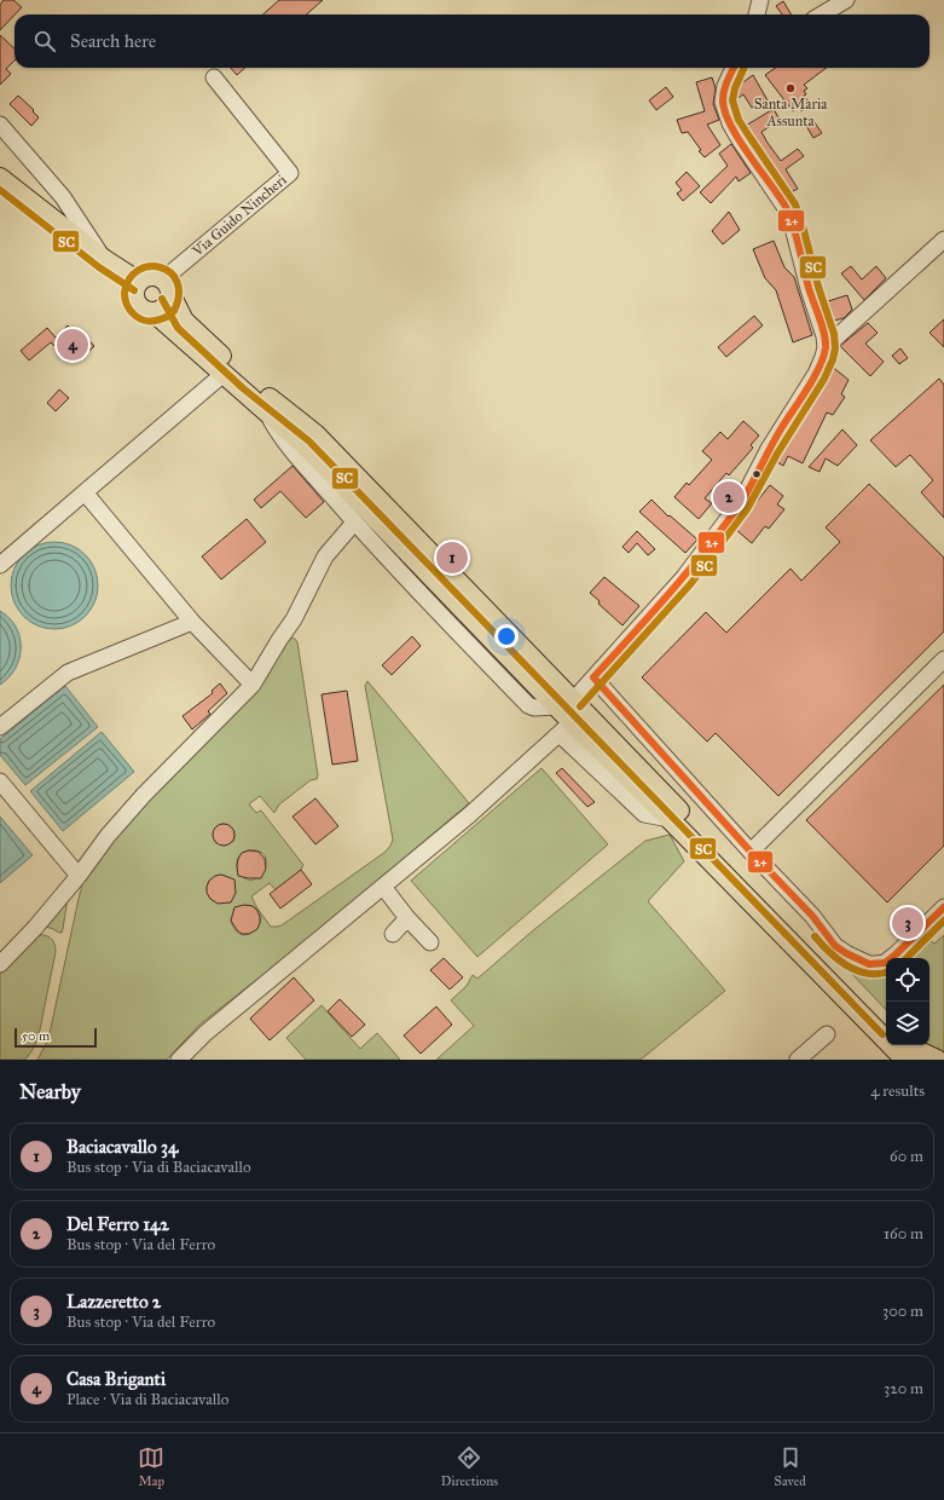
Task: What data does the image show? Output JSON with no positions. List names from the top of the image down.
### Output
{
  "streets": {
    "street": ["Via Guido Nincheri"]
  },
  "places": ["Santa Maria Assunta"],
  "lines": ["transit line 2+", "transit line SC"],
  "scale_bar": "50 m",
  "page": {
    "search": "Search here",
    "pins": [
      "4",
      "2",
      "1",
      "3"
    ],
    "scale": "50 m",
    "heading": ["Nearby", "4 results"],
    "list": [
      {
        "mark": "1",
        "name": "Baciacavallo 34",
        "note": "Bus stop · Via di Baciacavallo",
        "value": "60 m"
      },
      {
        "mark": "2",
        "name": "Del Ferro 142",
        "note": "Bus stop · Via del Ferro",
        "value": "160 m"
      },
      {
        "mark": "3",
        "name": "Lazzeretto 2",
        "note": "Bus stop · Via del Ferro",
        "value": "300 m"
      },
      {
        "mark": "4",
        "name": "Casa Briganti",
        "note": "Place · Via di Baciacavallo",
        "value": "320 m"
      }
    ],
    "nav": ["Map", "Directions", "Saved"]
  }
}
